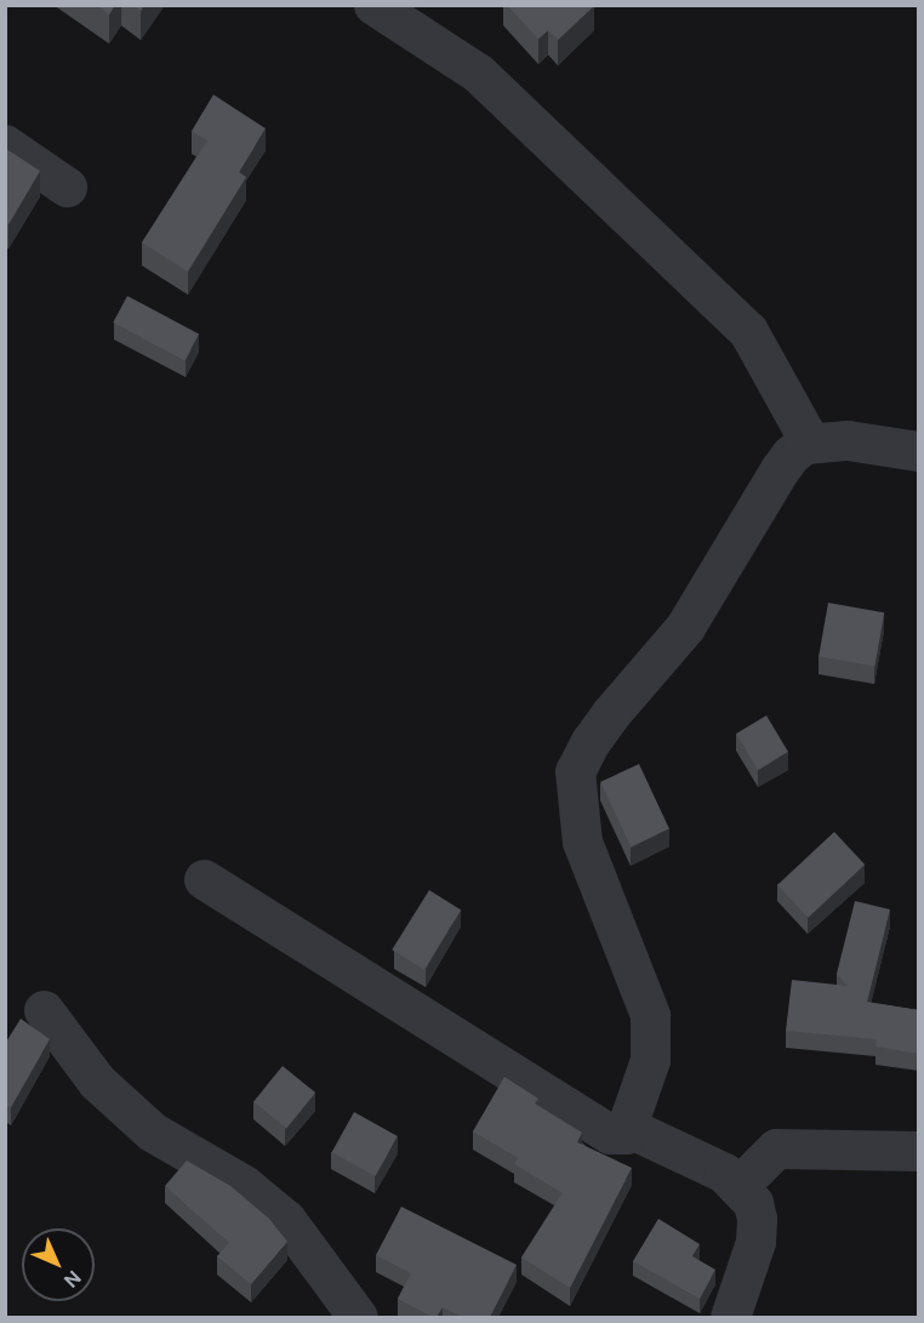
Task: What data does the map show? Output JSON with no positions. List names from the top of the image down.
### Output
{
  "north": "bottom right"
}
